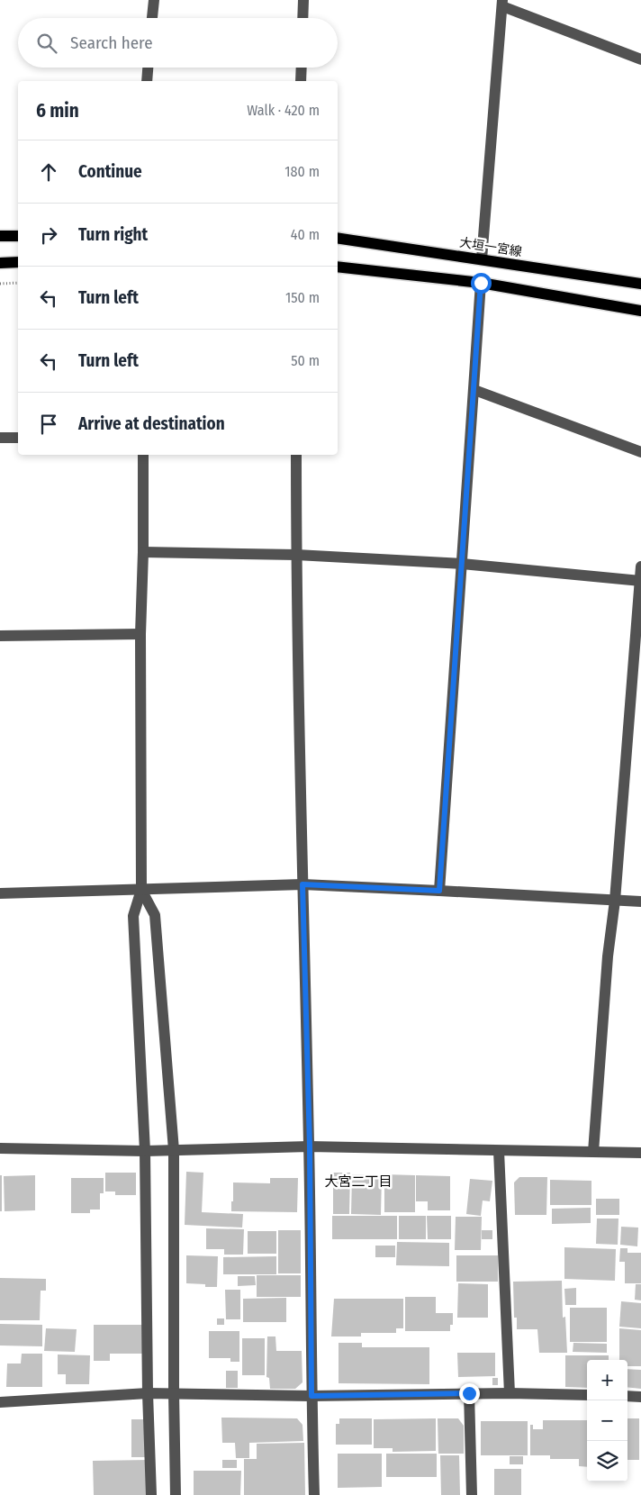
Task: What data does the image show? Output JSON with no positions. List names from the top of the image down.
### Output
{
  "streets": {
    "main road": ["大垣一宮線"]
  },
  "districts": ["大宮二丁目"],
  "page": {
    "search": "Search here",
    "heading": ["6 min", "Walk · 420 m"],
    "list": [
      ["Continue", "180 m"],
      ["Turn right", "40 m"],
      ["Turn left", "150 m"],
      ["Turn left", "50 m"],
      "Arrive at destination"
    ],
    "map_buttons": ["+", "−"]
  }
}
